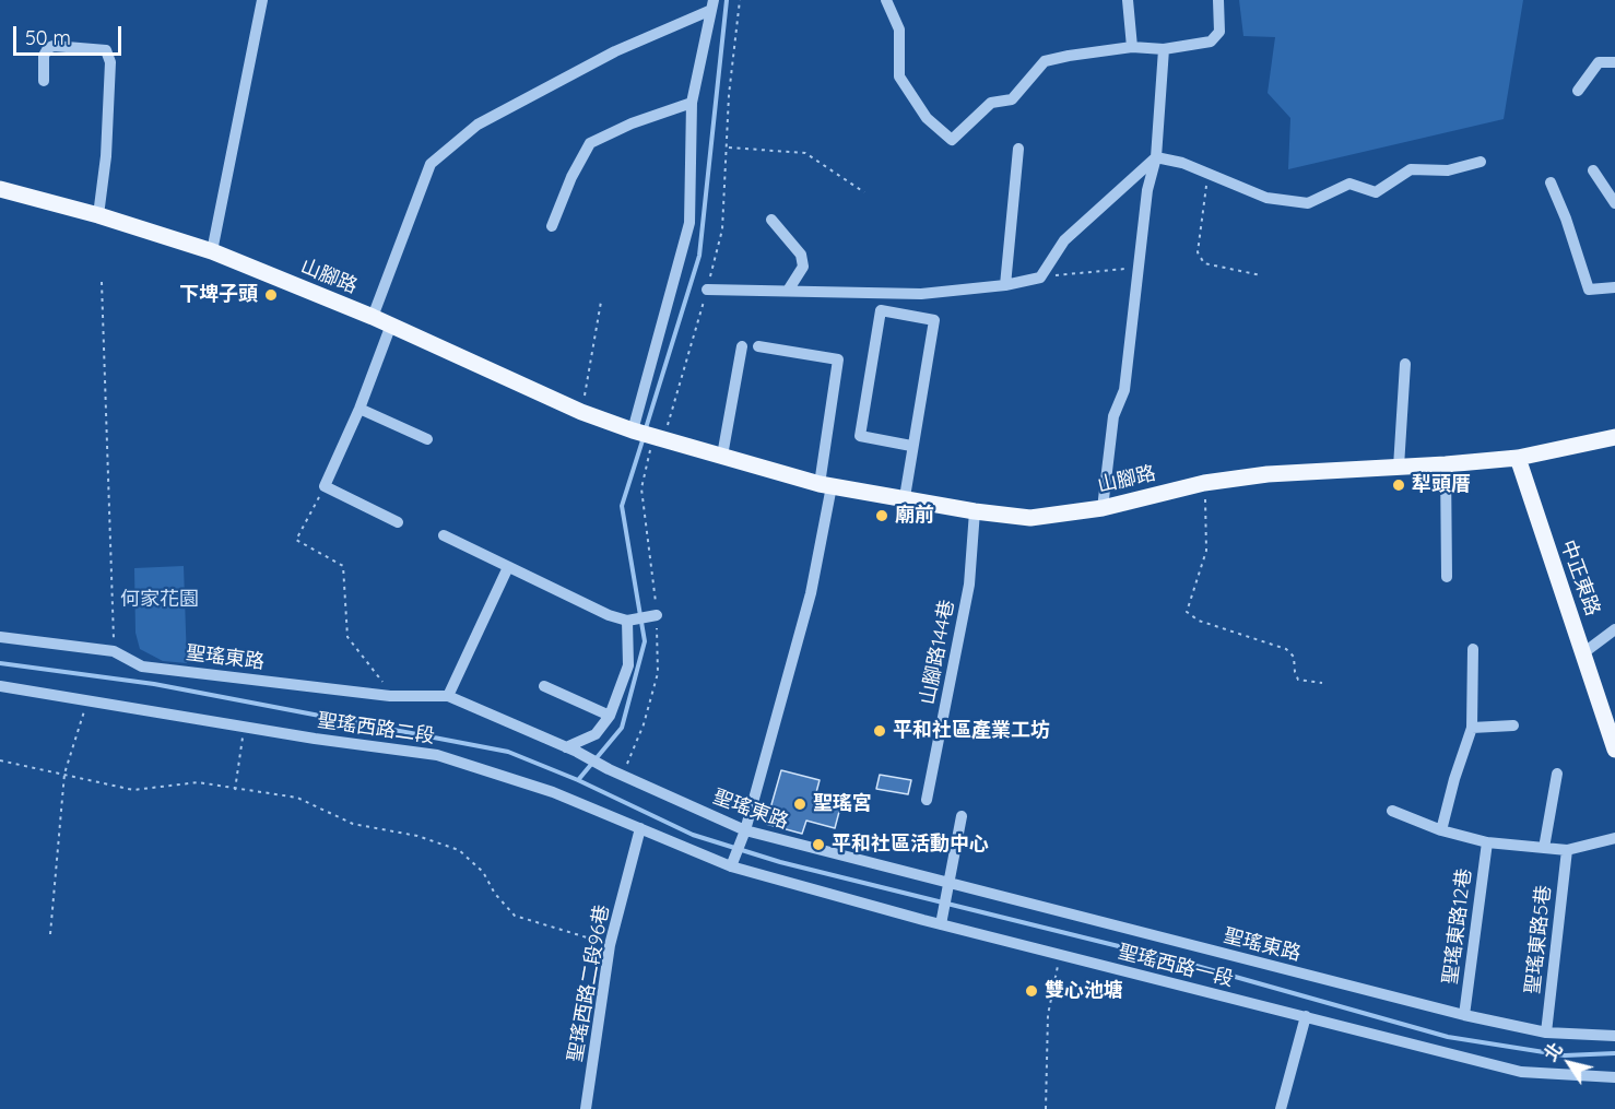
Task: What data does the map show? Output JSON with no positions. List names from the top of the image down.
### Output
{
  "streets": {
    "main road": ["山腳路", "中正東路"],
    "street": [
      "山腳路144巷",
      "聖瑤東路",
      "聖瑤西路二段",
      "聖瑤東路12巷",
      "聖瑤東路5巷",
      "聖瑤西路一段",
      "聖瑤西路二段96巷"
    ]
  },
  "crossings": [
    ["山腳路", "中正東路"],
    ["山腳路", "山腳路144巷"],
    ["聖瑤東路", "聖瑤東路12巷"],
    ["聖瑤東路", "聖瑤東路5巷"],
    ["聖瑤西路二段", "聖瑤西路一段"],
    ["聖瑤西路二段", "聖瑤西路二段96巷"]
  ],
  "parks": ["何家花園"],
  "places": [
    "下埤子頭",
    "犁頭厝",
    "廟前",
    "平和社區產業工坊",
    "聖瑤宮",
    "平和社區活動中心",
    "雙心池塘"
  ],
  "scale_bar": "50 m",
  "north": "top left"
}
